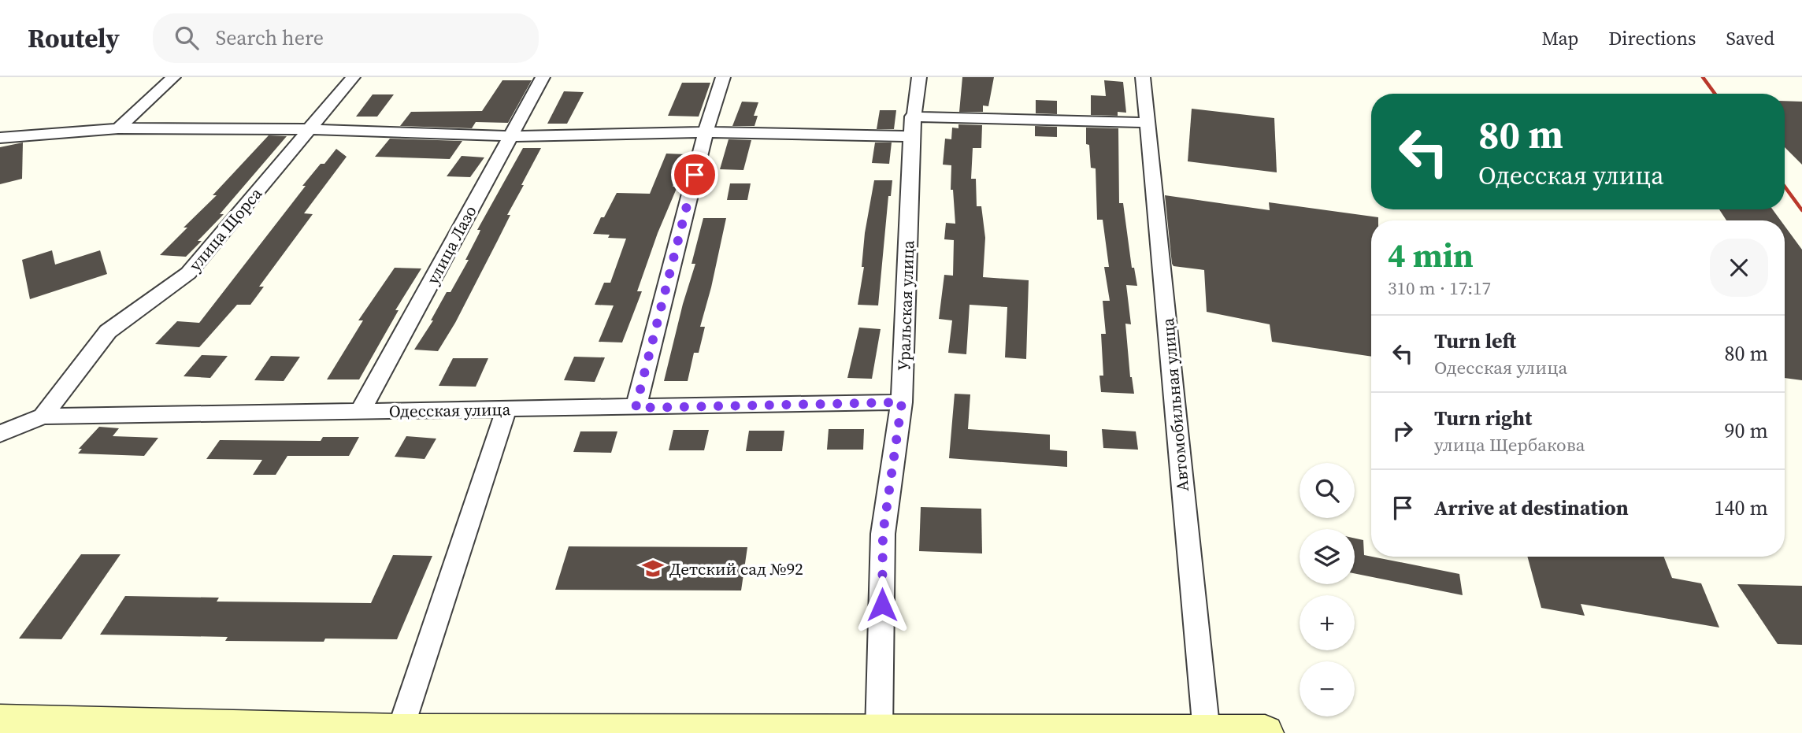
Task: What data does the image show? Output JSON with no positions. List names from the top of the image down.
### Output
{
  "streets": {
    "street": [
      "улица Щорса",
      "улица Лазо",
      "Уральская улица",
      "Автомобильная улица",
      "Одесская улица"
    ]
  },
  "crossings": [
    ["улица Щорса", "Одесская улица"],
    ["улица Лазо", "Одесская улица"],
    ["Уральская улица", "Одесская улица"]
  ],
  "places": {
    "school or university": ["Детский сад №92"]
  },
  "page": {
    "header": "Routely",
    "search": "Search here",
    "nav": ["Map", "Directions", "Saved"],
    "turn": ["80 m", "Одесская улица"],
    "heading": ["4 min", "310 m · 17:17"],
    "list": [
      {
        "name": "Turn left",
        "note": "Одесская улица",
        "value": "80 m"
      },
      {
        "name": "Turn right",
        "note": "улица Щербакова",
        "value": "90 m"
      },
      {
        "name": "Arrive at destination",
        "value": "140 m"
      }
    ],
    "map_buttons": ["+", "−"]
  }
}
